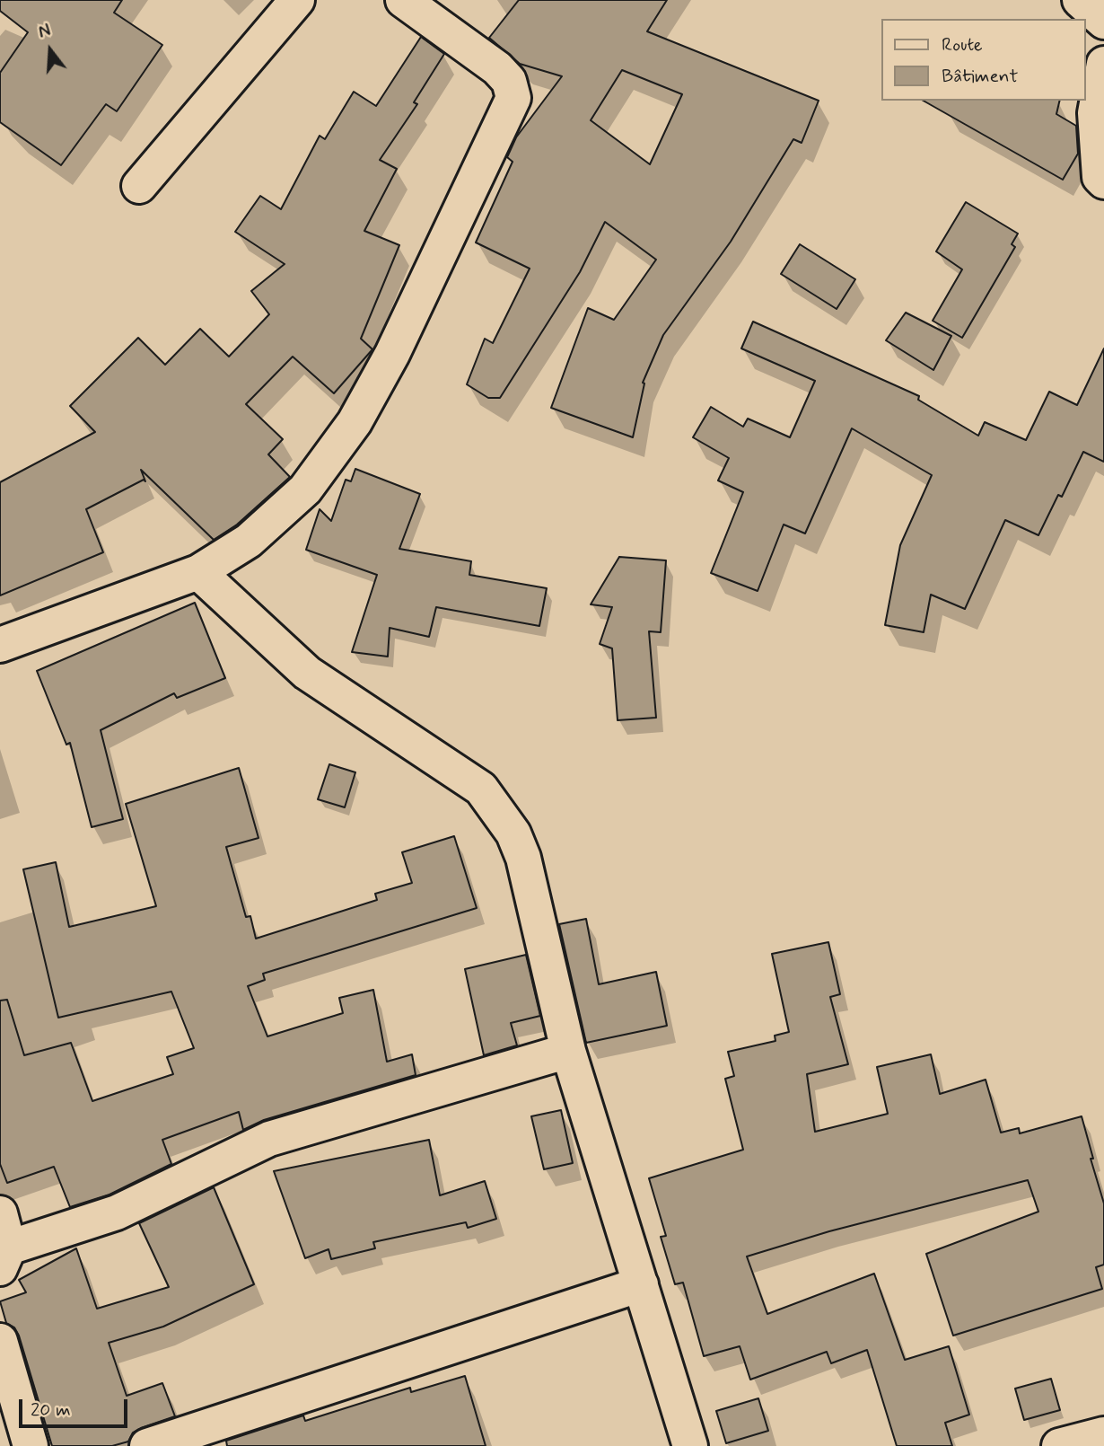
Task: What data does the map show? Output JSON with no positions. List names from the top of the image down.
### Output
{
  "legend": ["Route", "Bâtiment"],
  "scale_bar": "20 m",
  "north": "top"
}
